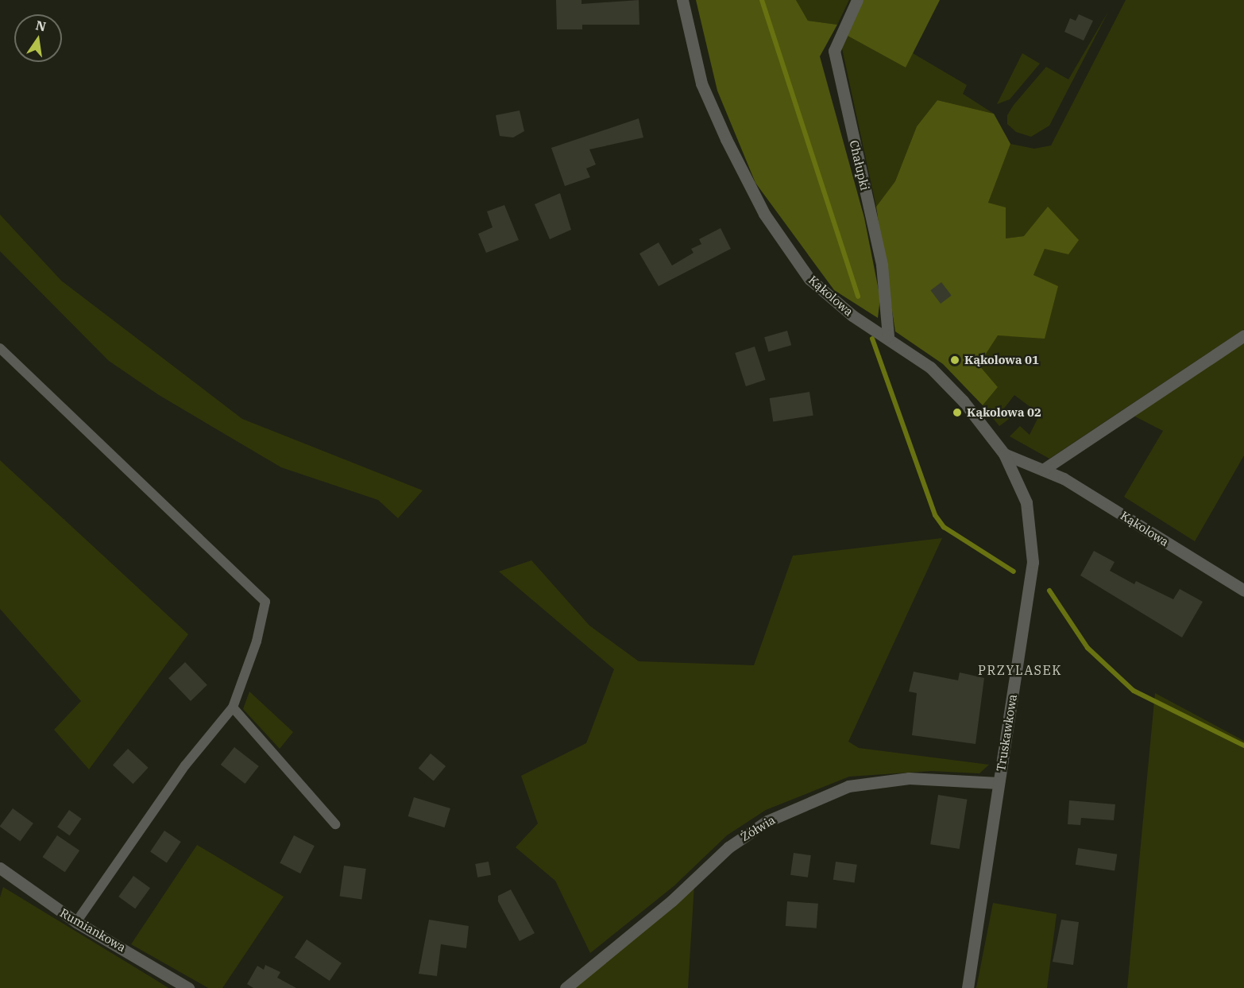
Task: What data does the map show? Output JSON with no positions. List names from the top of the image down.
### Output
{
  "streets": {
    "street": [
      "Chałupki",
      "Kąkolowa",
      "Truskawkowa",
      "Żółwia",
      "Rumiankowa"
    ]
  },
  "crossings": [
    ["Chałupki", "Kąkolowa"],
    ["Kąkolowa", "Truskawkowa"],
    ["Truskawkowa", "Żółwia"]
  ],
  "districts": ["PRZYLASEK"],
  "places": ["Kąkolowa 01", "Kąkolowa 02"],
  "north": "top"
}
